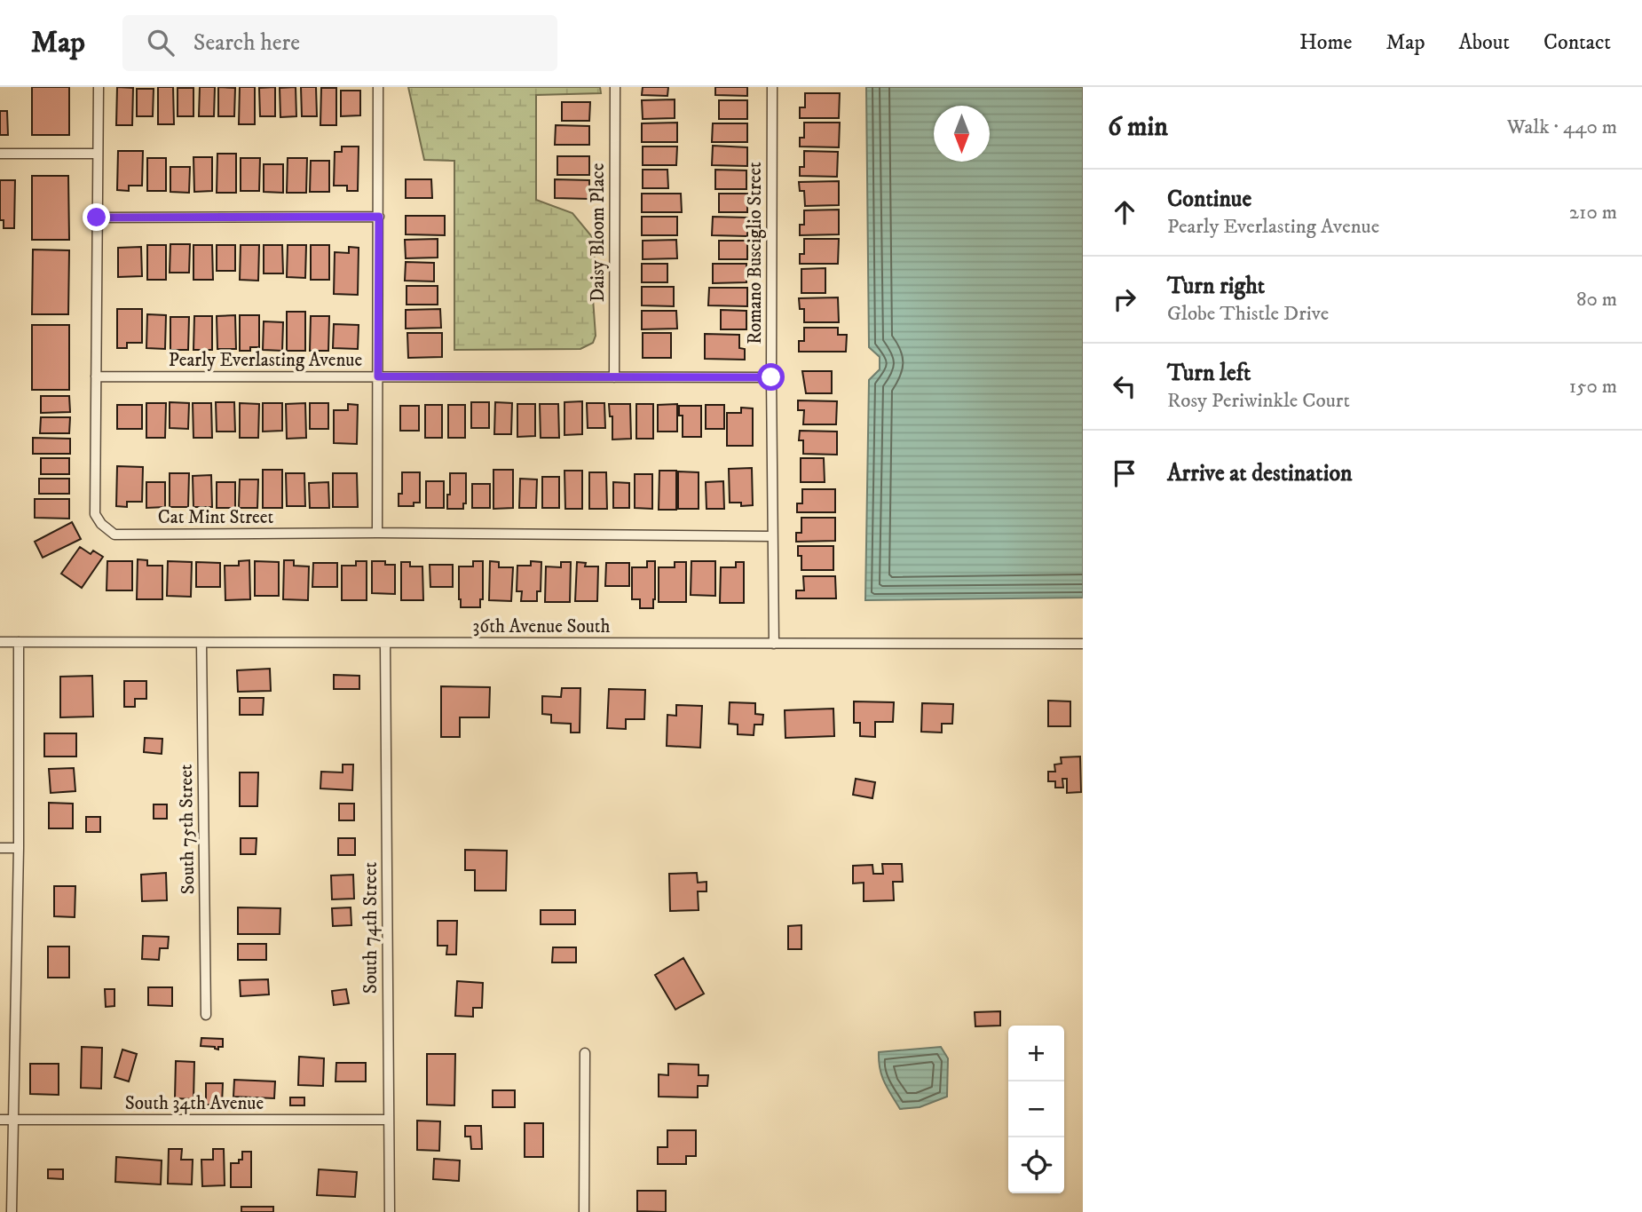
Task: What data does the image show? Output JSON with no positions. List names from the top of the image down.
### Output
{
  "streets": {
    "street": [
      "Daisy Bloom Place",
      "Romano Busciglio Street",
      "Pearly Everlasting Avenue",
      "Cat Mint Street",
      "36th Avenue South",
      "South 75th Street",
      "South 74th Street",
      "South 34th Avenue"
    ]
  },
  "crossings": [
    ["Daisy Bloom Place", "Pearly Everlasting Avenue"],
    ["Romano Busciglio Street", "Pearly Everlasting Avenue"],
    ["Romano Busciglio Street", "Cat Mint Street"],
    ["Romano Busciglio Street", "36th Avenue South"],
    ["Pearly Everlasting Avenue", "Cat Mint Street"],
    ["36th Avenue South", "South 75th Street"],
    ["36th Avenue South", "South 74th Street"],
    ["South 74th Street", "South 34th Avenue"]
  ],
  "north": "bottom",
  "page": {
    "header": "Map",
    "search": "Search here",
    "nav": [
      "Home",
      "Map",
      "About",
      "Contact"
    ],
    "heading": ["6 min", "Walk · 440 m"],
    "list": [
      ["Continue", "Pearly Everlasting Avenue", "210 m"],
      ["Turn right", "Globe Thistle Drive", "80 m"],
      ["Turn left", "Rosy Periwinkle Court", "150 m"],
      "Arrive at destination"
    ],
    "map_buttons": ["+", "−"]
  }
}
